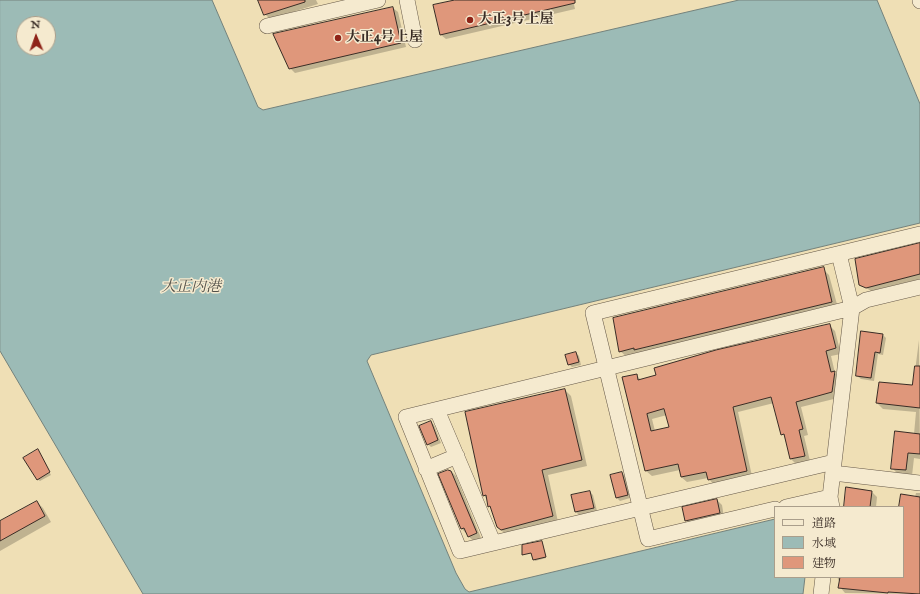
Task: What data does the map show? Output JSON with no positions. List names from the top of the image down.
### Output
{
  "water": ["大正内港"],
  "places": ["大正3号上屋", "大正4号上屋"],
  "legend": ["道路", "水域", "建物"],
  "north": "top"
}
